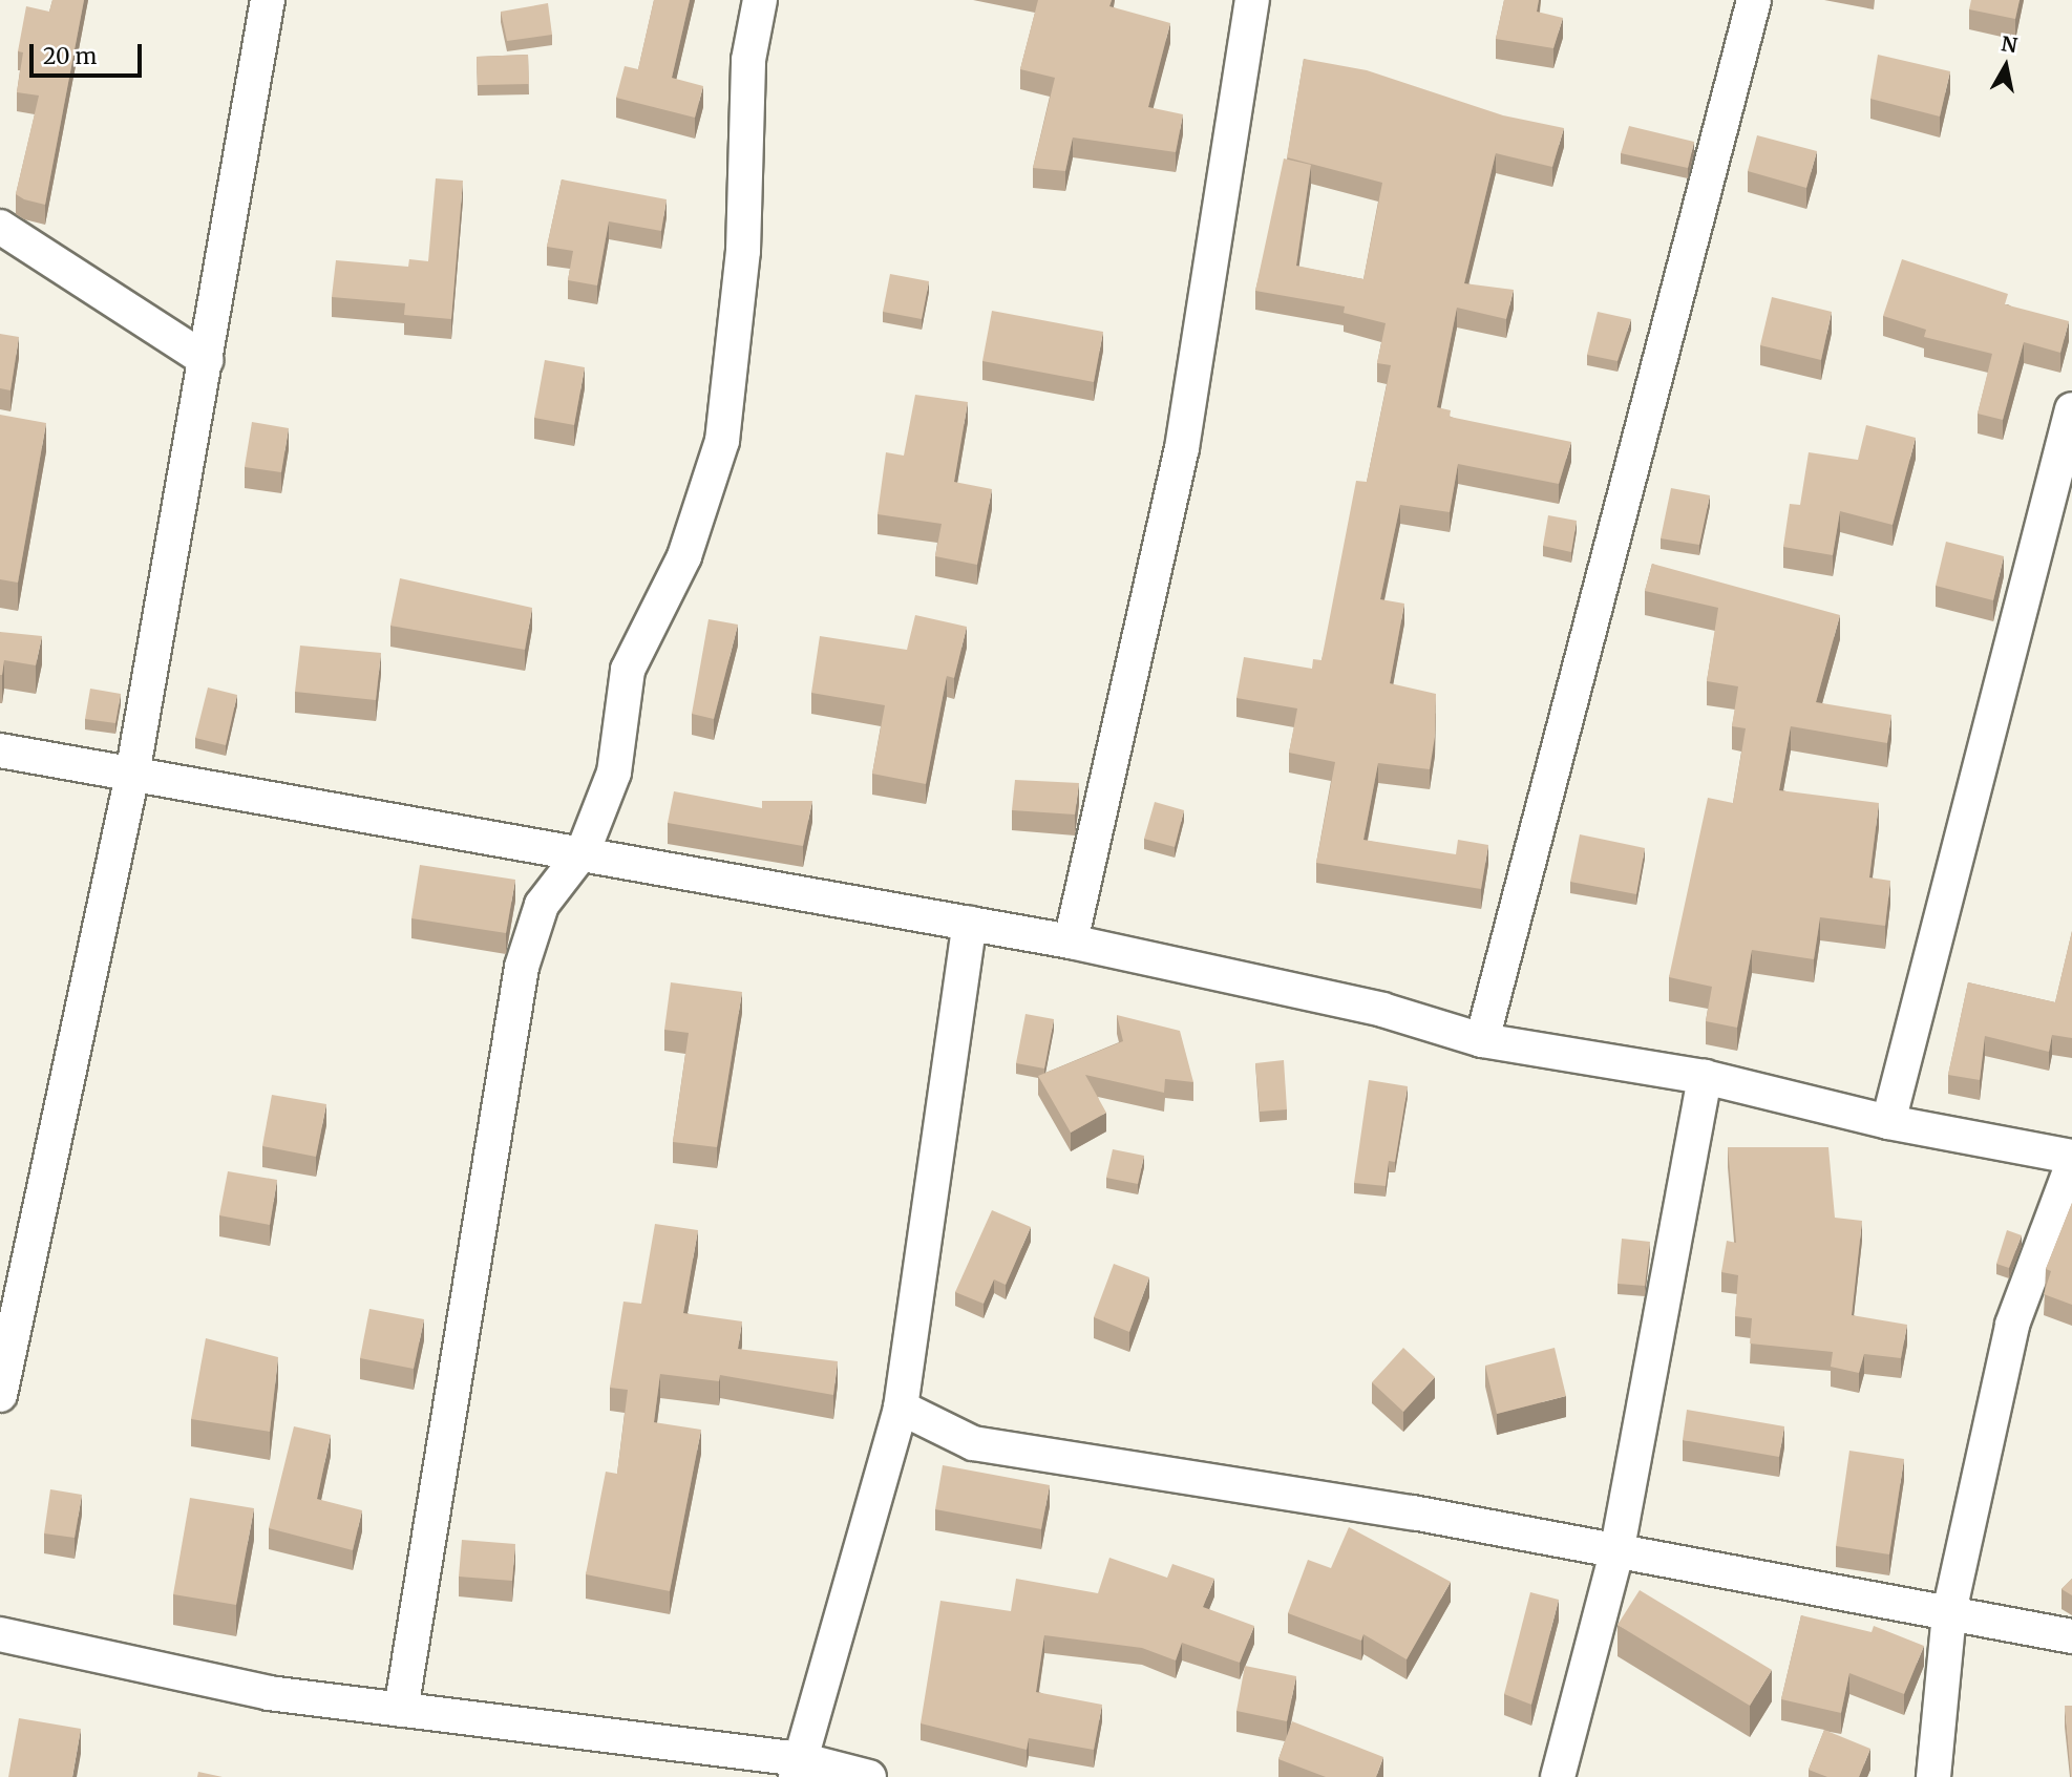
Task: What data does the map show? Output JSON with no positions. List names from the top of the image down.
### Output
{
  "scale_bar": "20 m",
  "north": "top"
}
